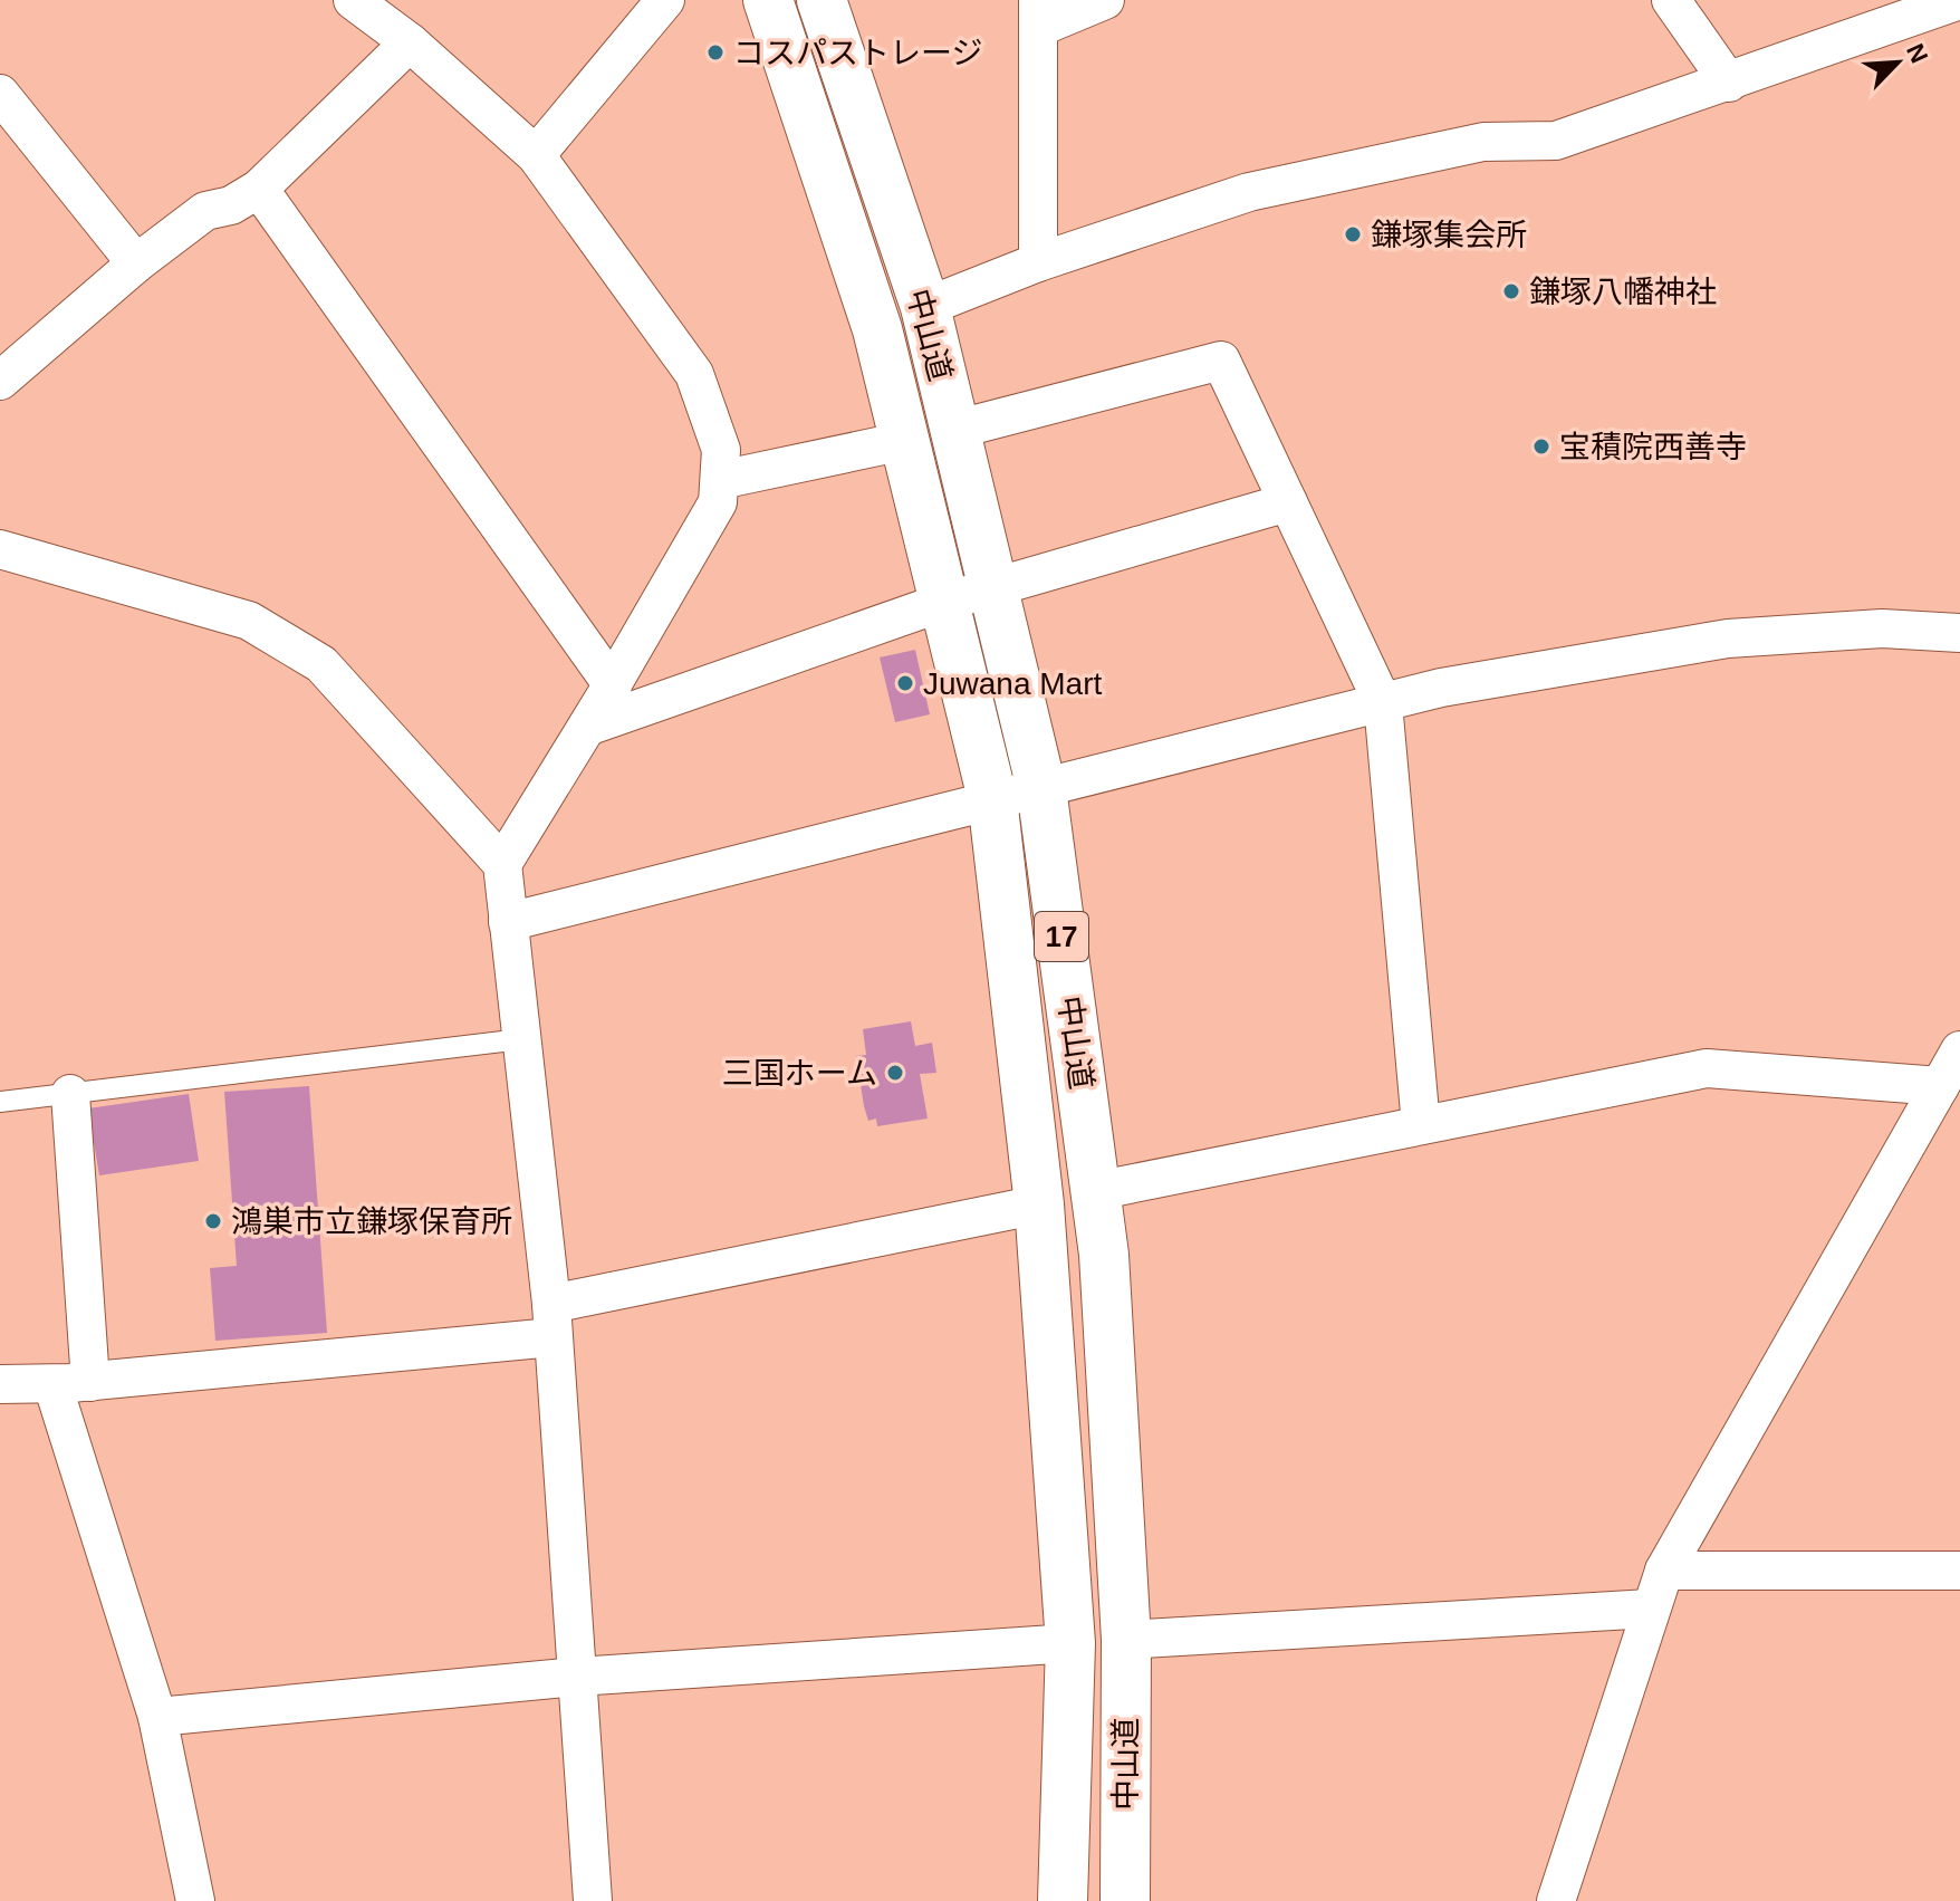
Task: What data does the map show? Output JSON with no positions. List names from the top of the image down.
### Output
{
  "streets": {
    "highway": ["中山道", "17"]
  },
  "places": [
    "コスパストレージ",
    "鎌塚集会所",
    "鎌塚八幡神社",
    "宝積院西善寺",
    "Juwana Mart",
    "三国ホーム",
    "鴻巣市立鎌塚保育所"
  ],
  "north": "top right"
}
